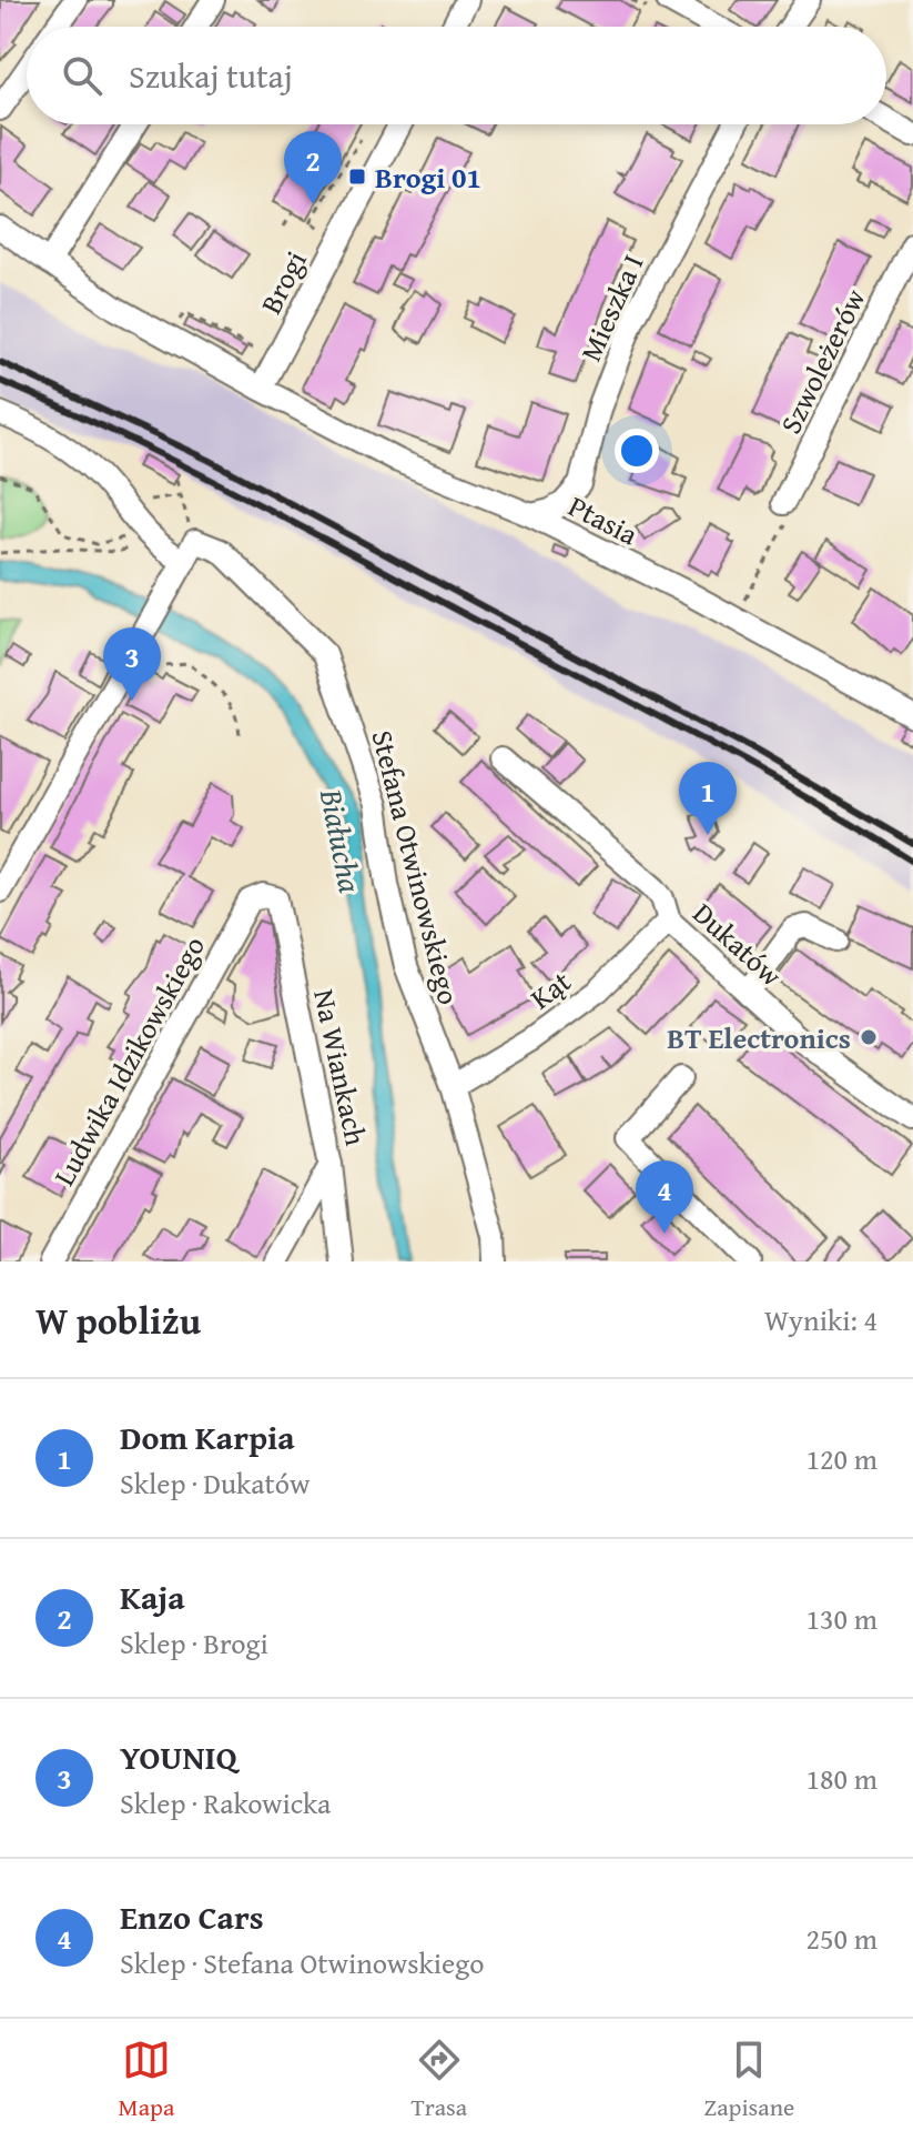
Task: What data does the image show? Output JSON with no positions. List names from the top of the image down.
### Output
{
  "streets": {
    "street": [
      "Brogi",
      "Mieszka I",
      "Szwoleżerów",
      "Ptasia",
      "Stefana Otwinowskiego",
      "Dukatów",
      "Kąt",
      "Ludwika Idzikowskiego",
      "Na Wiankach"
    ]
  },
  "crossings": [
    ["Brogi", "Ptasia"],
    ["Mieszka I", "Ptasia"],
    ["Stefana Otwinowskiego", "Kąt"],
    ["Dukatów", "Kąt"],
    ["Ludwika Idzikowskiego", "Na Wiankach"]
  ],
  "water": ["Białucha"],
  "places": {
    "transit": ["Brogi 01"],
    "other": ["BT Electronics"]
  },
  "page": {
    "search": "Szukaj tutaj",
    "pins": [
      "2",
      "3",
      "1",
      "4"
    ],
    "heading": ["W pobliżu", "Wyniki: 4"],
    "list": [
      {
        "mark": "1",
        "name": "Dom Karpia",
        "note": "Sklep · Dukatów",
        "value": "120 m"
      },
      {
        "mark": "2",
        "name": "Kaja",
        "note": "Sklep · Brogi",
        "value": "130 m"
      },
      {
        "mark": "3",
        "name": "YOUNIQ",
        "note": "Sklep · Rakowicka",
        "value": "180 m"
      },
      {
        "mark": "4",
        "name": "Enzo Cars",
        "note": "Sklep · Stefana Otwinowskiego",
        "value": "250 m"
      }
    ],
    "nav": ["Mapa", "Trasa", "Zapisane"]
  }
}
